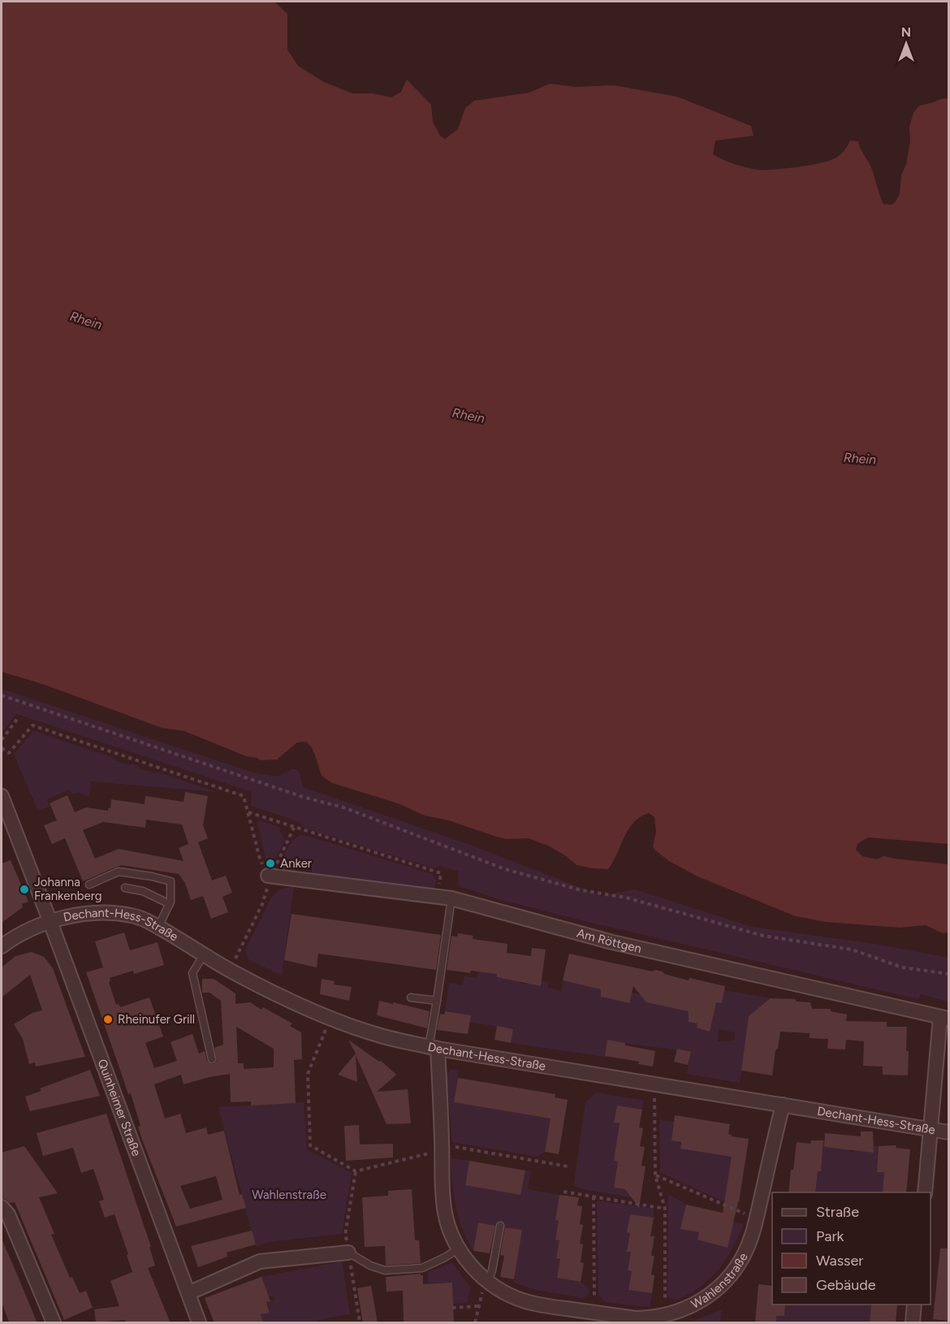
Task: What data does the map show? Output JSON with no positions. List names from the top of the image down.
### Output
{
  "streets": {
    "street": [
      "Dechant-Hess-Straße",
      "Am Röttgen",
      "Quinheimer Straße",
      "Wahlenstraße"
    ]
  },
  "crossings": [
    ["Dechant-Hess-Straße", "Quinheimer Straße"],
    ["Dechant-Hess-Straße", "Wahlenstraße"]
  ],
  "water": ["Rhein"],
  "parks": ["Wahlenstraße"],
  "places": ["Anker", "Johanna Frankenberg", "Rheinufer Grill"],
  "legend": [
    "Straße",
    "Park",
    "Wasser",
    "Gebäude"
  ],
  "north": "top"
}
